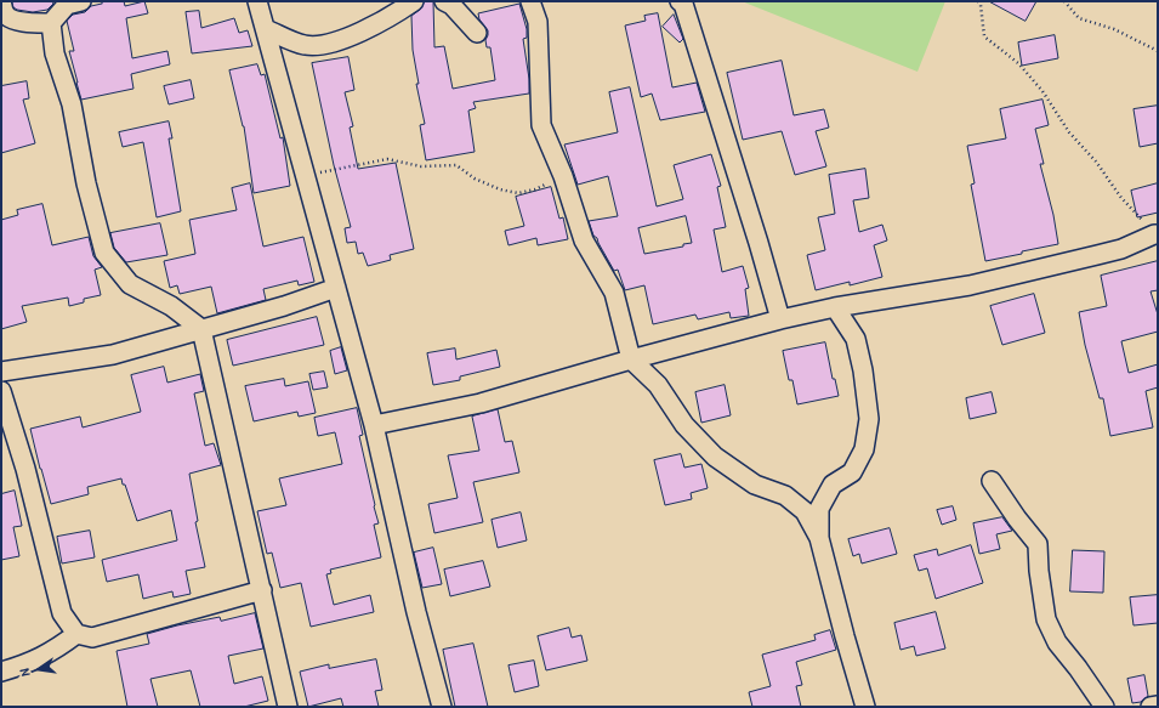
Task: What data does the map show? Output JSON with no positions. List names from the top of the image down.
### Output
{
  "north": "left"
}
